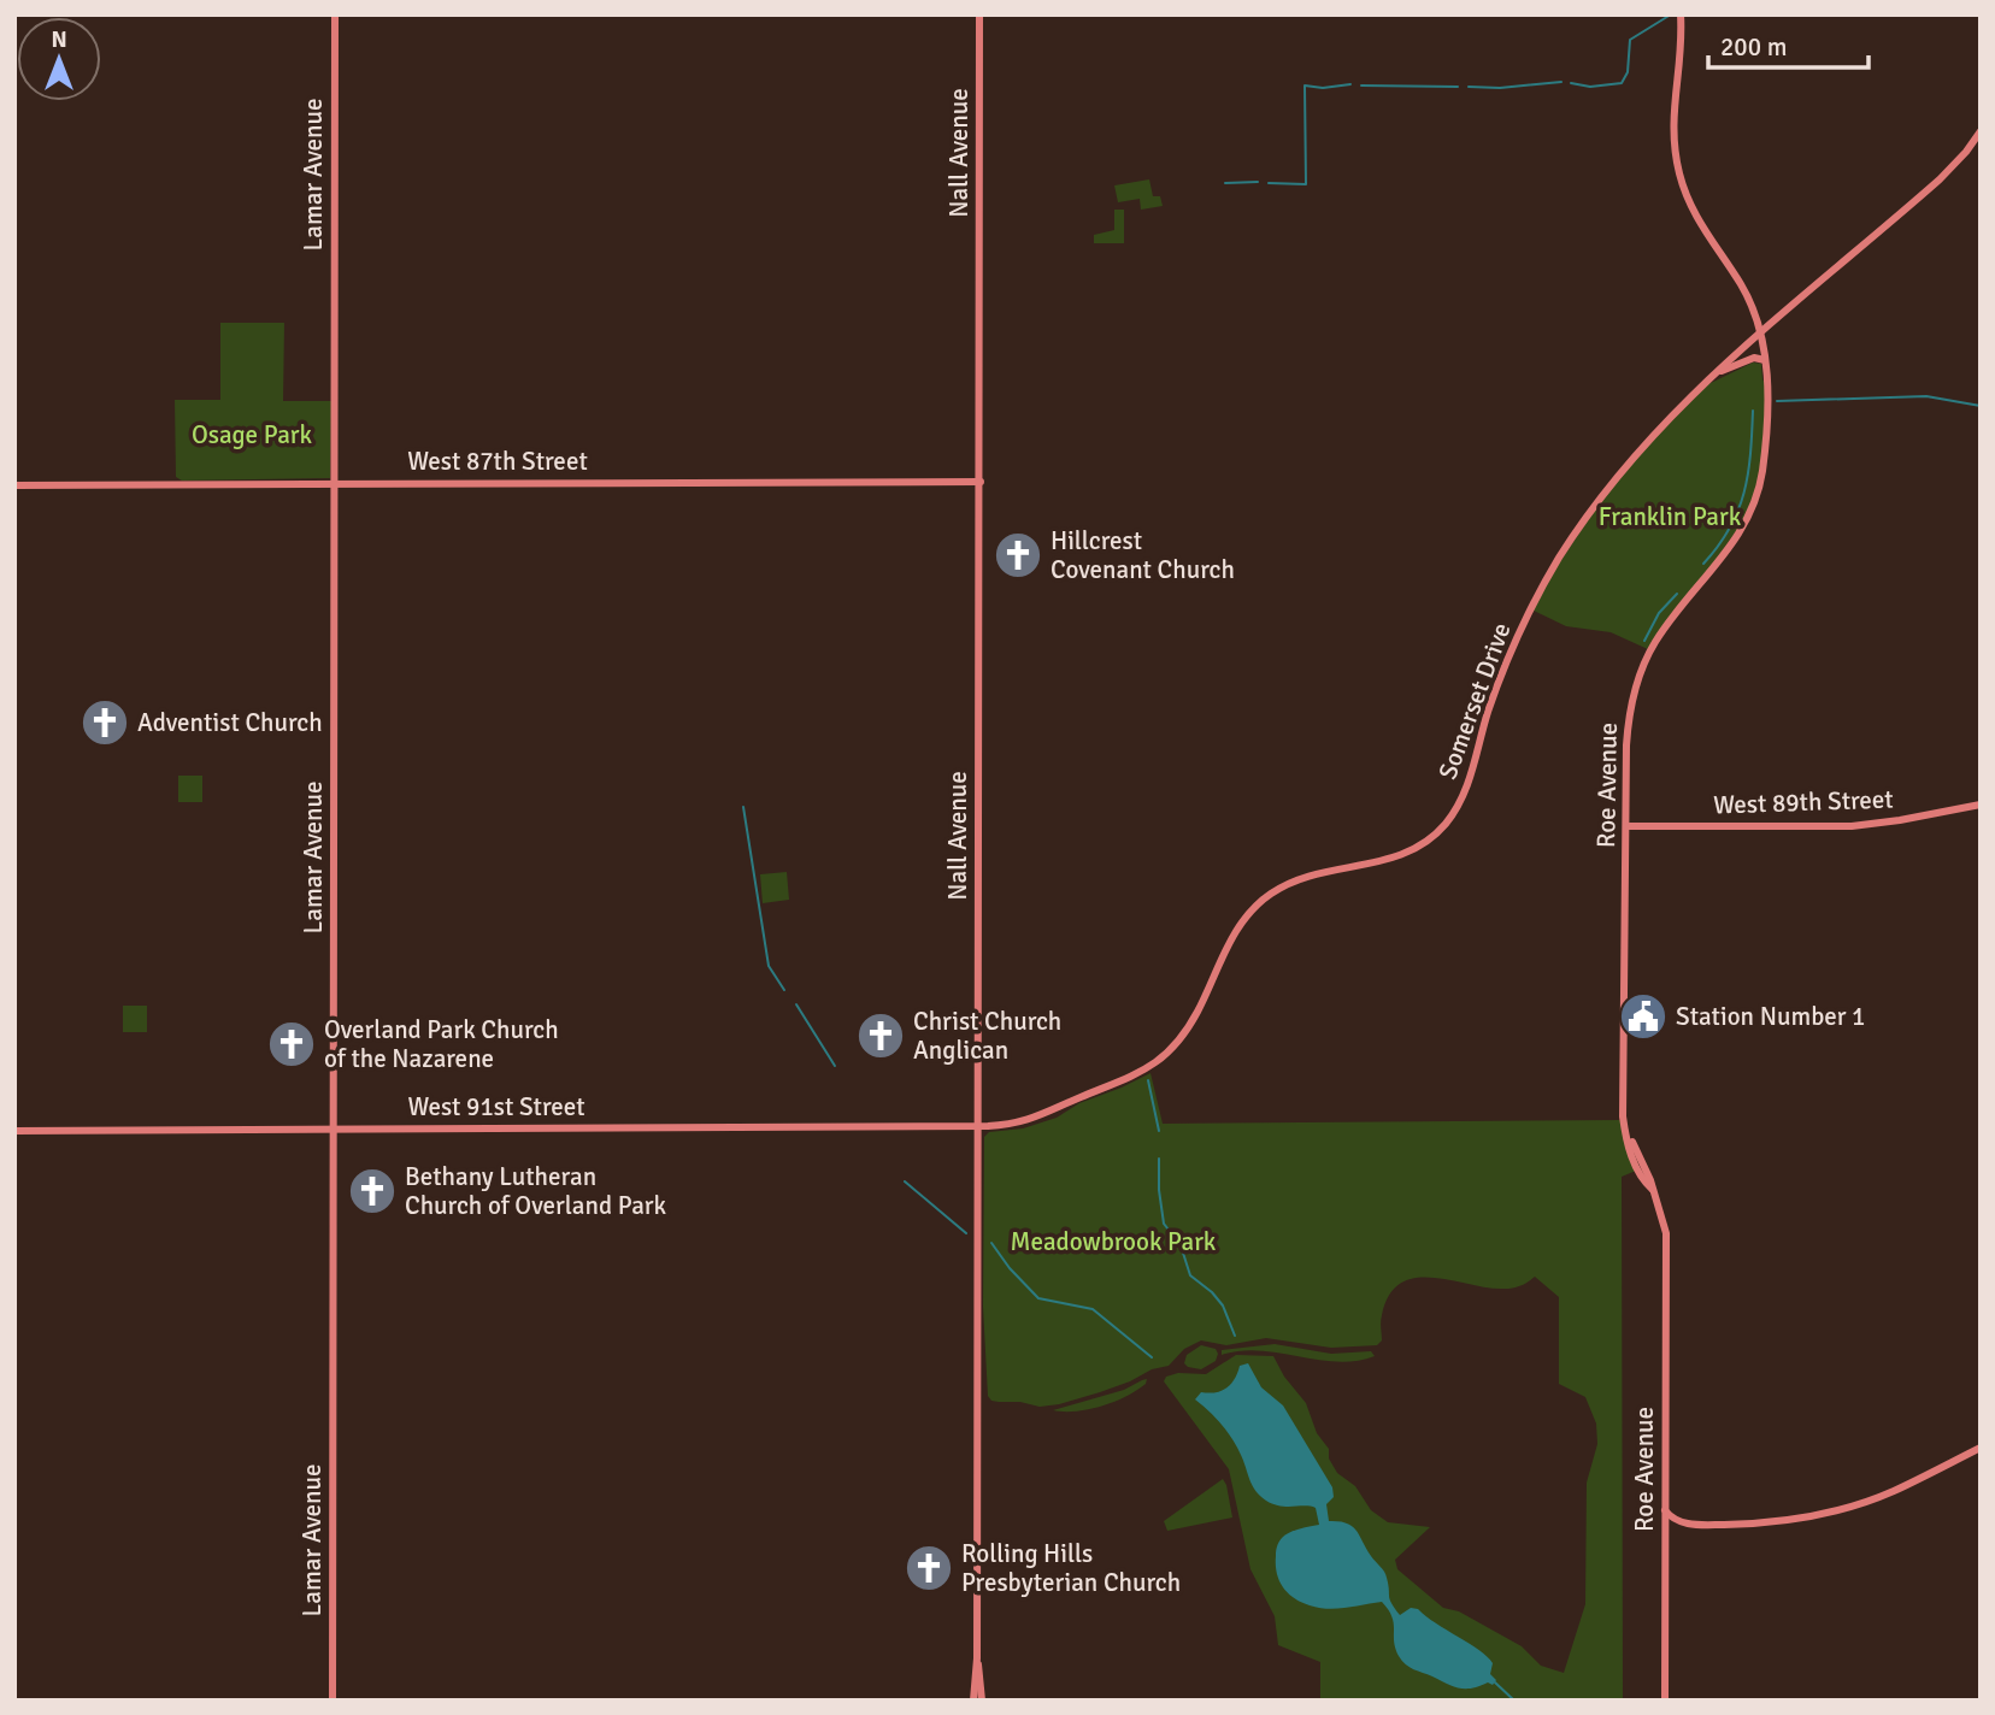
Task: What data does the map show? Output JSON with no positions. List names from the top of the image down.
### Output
{
  "streets": {
    "street": [
      "Nall Avenue",
      "Lamar Avenue",
      "West 87th Street",
      "Somerset Drive",
      "Roe Avenue",
      "West 89th Street",
      "West 91st Street"
    ]
  },
  "crossings": [
    ["Nall Avenue", "West 87th Street"],
    ["Nall Avenue", "Somerset Drive"],
    ["Nall Avenue", "West 91st Street"],
    ["Lamar Avenue", "West 87th Street"],
    ["Lamar Avenue", "West 91st Street"],
    ["Somerset Drive", "Roe Avenue"],
    ["Somerset Drive", "West 91st Street"],
    ["Roe Avenue", "West 89th Street"]
  ],
  "parks": ["Osage Park", "Franklin Park", "Meadowbrook Park"],
  "places": {
    "church": [
      "Hillcrest Covenant Church",
      "Adventist Church",
      "Christ Church Anglican",
      "Overland Park Church of the Nazarene",
      "Bethany Lutheran Church of Overland Park",
      "Rolling Hills Presbyterian Church"
    ],
    "public building": ["Station Number 1"]
  },
  "scale_bar": "200 m",
  "north": "top"
}
